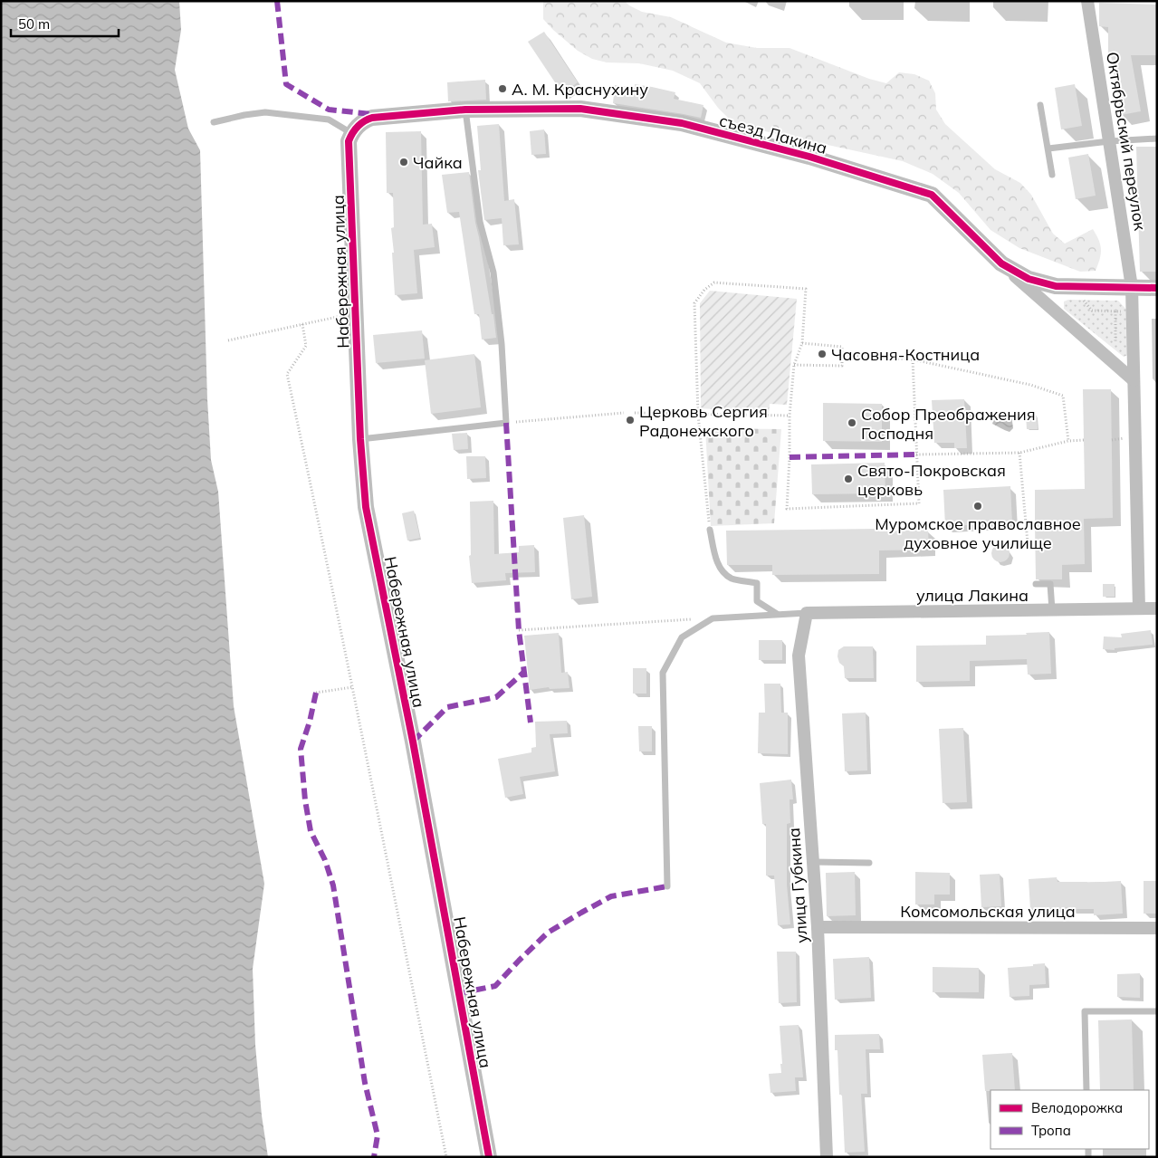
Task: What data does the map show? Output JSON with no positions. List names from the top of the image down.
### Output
{
  "streets": {
    "street": [
      "съезд Лакина",
      "Октябрьский переулок",
      "Набережная улица",
      "улица Лакина",
      "улица Губкина",
      "Комсомольская улица"
    ]
  },
  "crossings": [
    ["съезд Лакина", "Октябрьский переулок"],
    ["съезд Лакина", "Набережная улица"],
    ["улица Лакина", "улица Губкина"],
    ["улица Губкина", "Комсомольская улица"]
  ],
  "places": [
    "А. М. Краснухину",
    "Чайка",
    "Часовня-Костница",
    "Церковь Сергия Радонежского",
    "Собор Преображения Господня",
    "Свято-Покровская церковь",
    "Муромское православное духовное училище"
  ],
  "legend": ["Велодорожка", "Тропа"],
  "scale_bar": "50 m"
}
